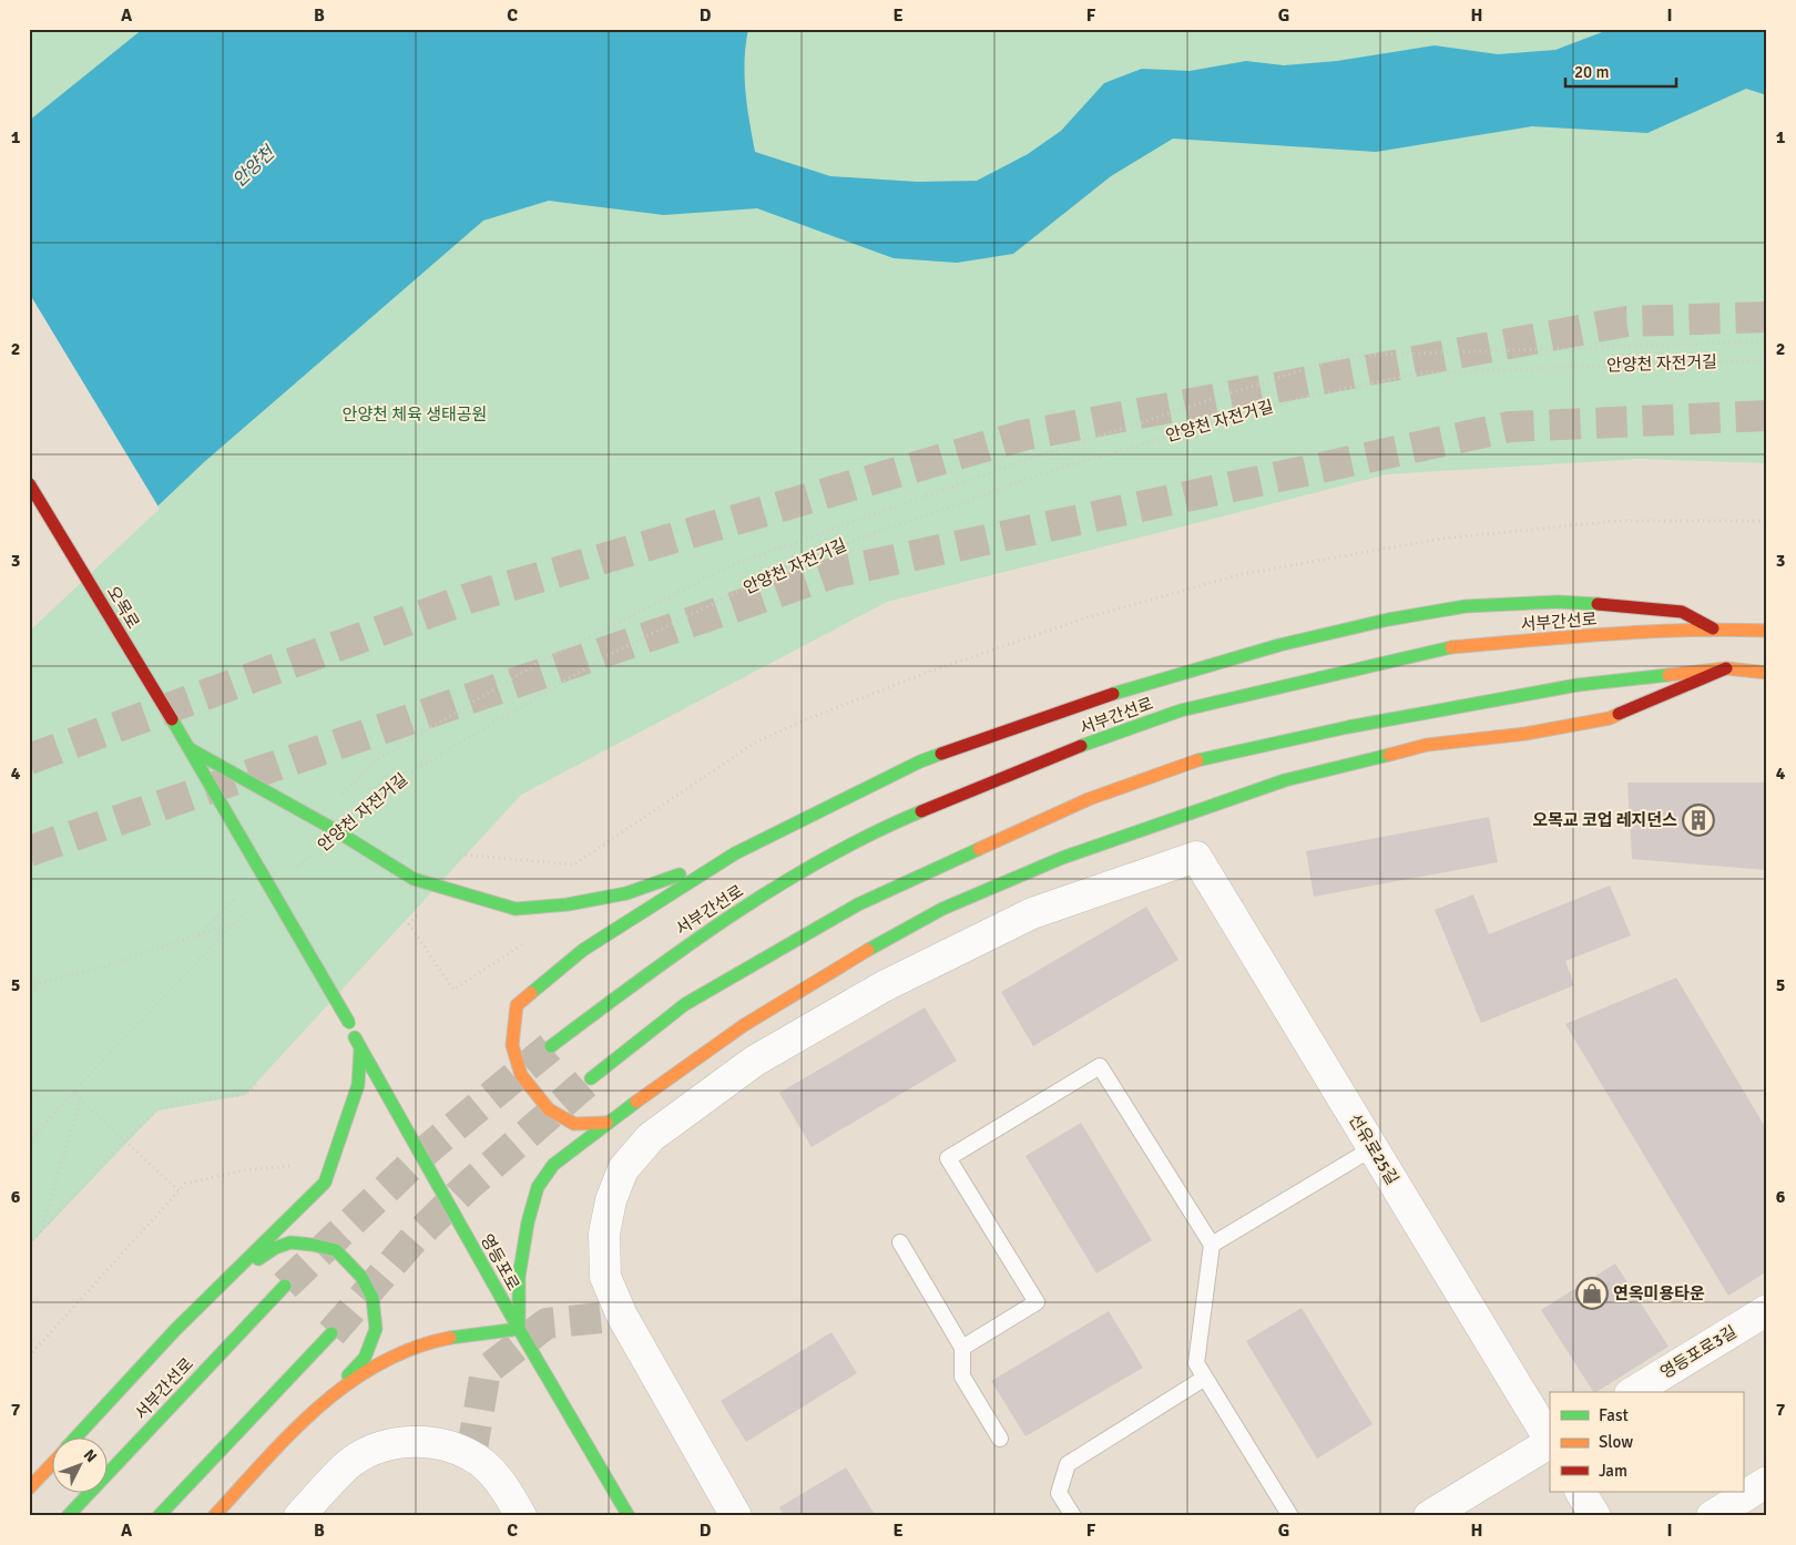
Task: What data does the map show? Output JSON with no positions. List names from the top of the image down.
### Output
{
  "streets": {
    "main road": ["오목로", "서부간선로", "영등포로"],
    "street": ["선유로25길", "영등포로3길"],
    "path": ["안양천 자전거길"]
  },
  "crossings": [
    ["오목로", "영등포로"]
  ],
  "water": ["안양천"],
  "parks": ["안양천 체육 생태공원"],
  "places": {
    "building": ["오목교 코업 레지던스"],
    "shop": ["연옥미용타운"]
  },
  "legend": ["Fast", "Slow", "Jam"],
  "scale_bar": "20 m",
  "north": "top right",
  "grid": {
    "columns": [
      "A",
      "B",
      "C",
      "D",
      "E",
      "F",
      "G",
      "H",
      "I"
    ],
    "rows": [
      "1",
      "2",
      "3",
      "4",
      "5",
      "6",
      "7"
    ]
  }
}
